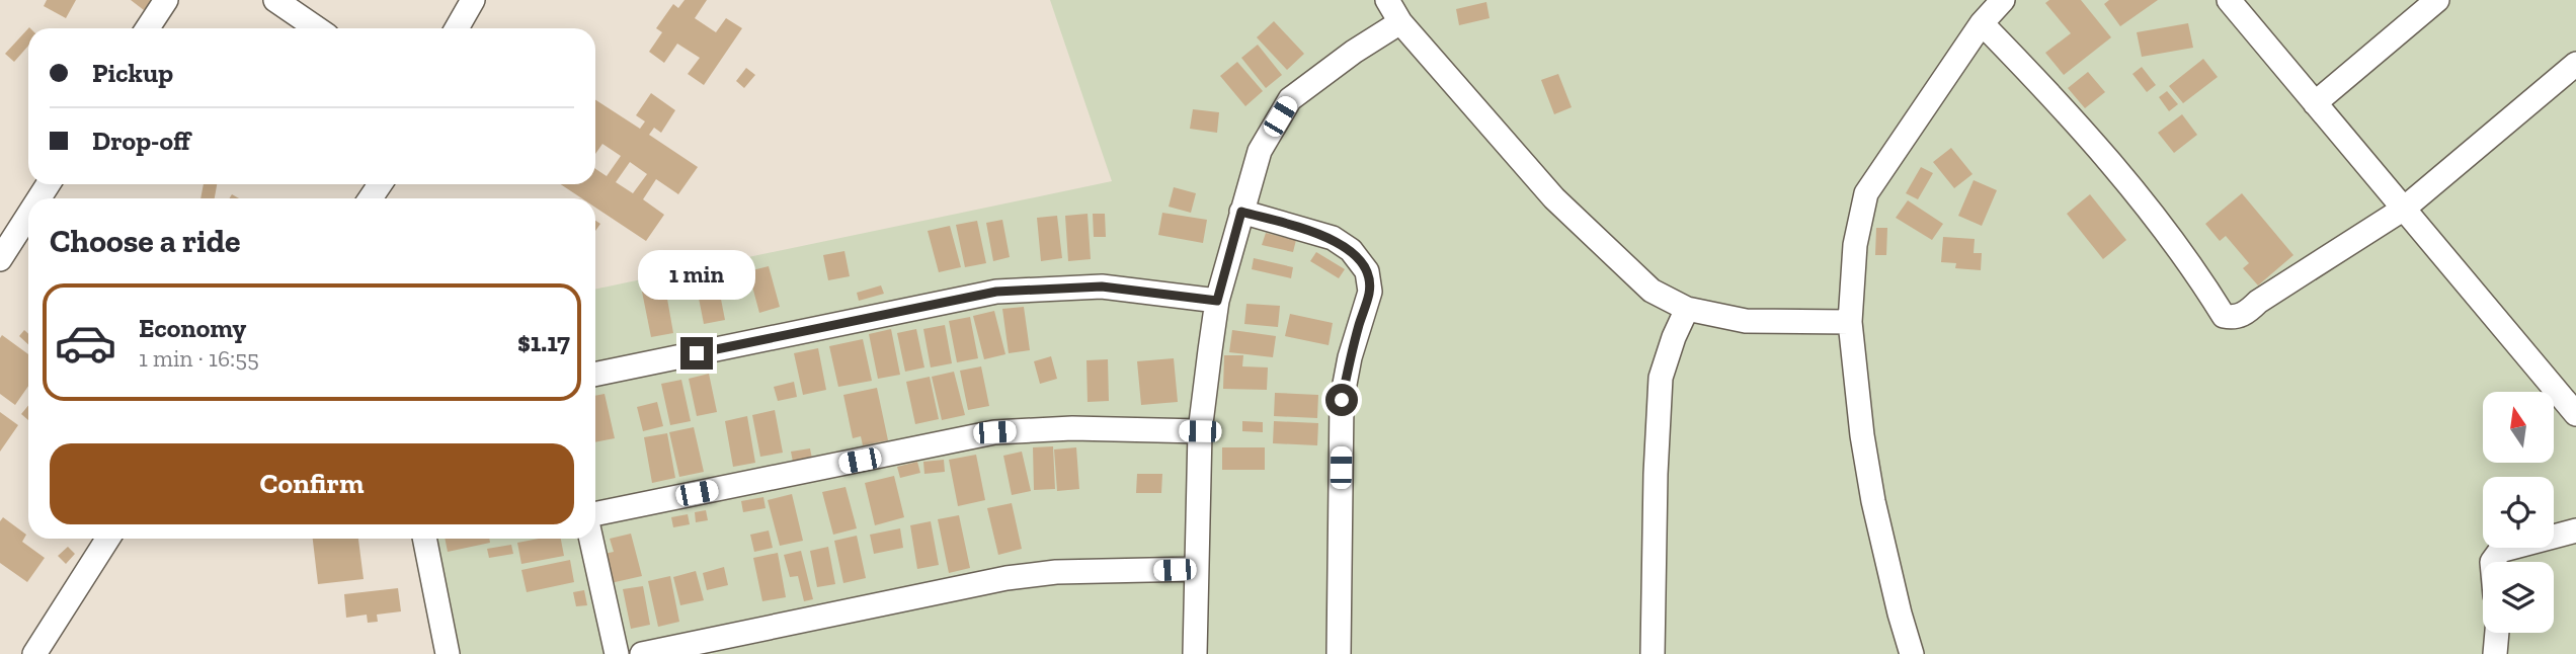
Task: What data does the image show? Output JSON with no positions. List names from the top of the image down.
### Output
{
  "north": "top",
  "page": {
    "banner": ["Pickup", "Drop-off"],
    "heading": "Choose a ride",
    "bubble": "1 min",
    "list": [
      {
        "name": "Economy",
        "note": "1 min · 16:55",
        "value": "$1.17"
      }
    ],
    "buttons": "Confirm"
  }
}
